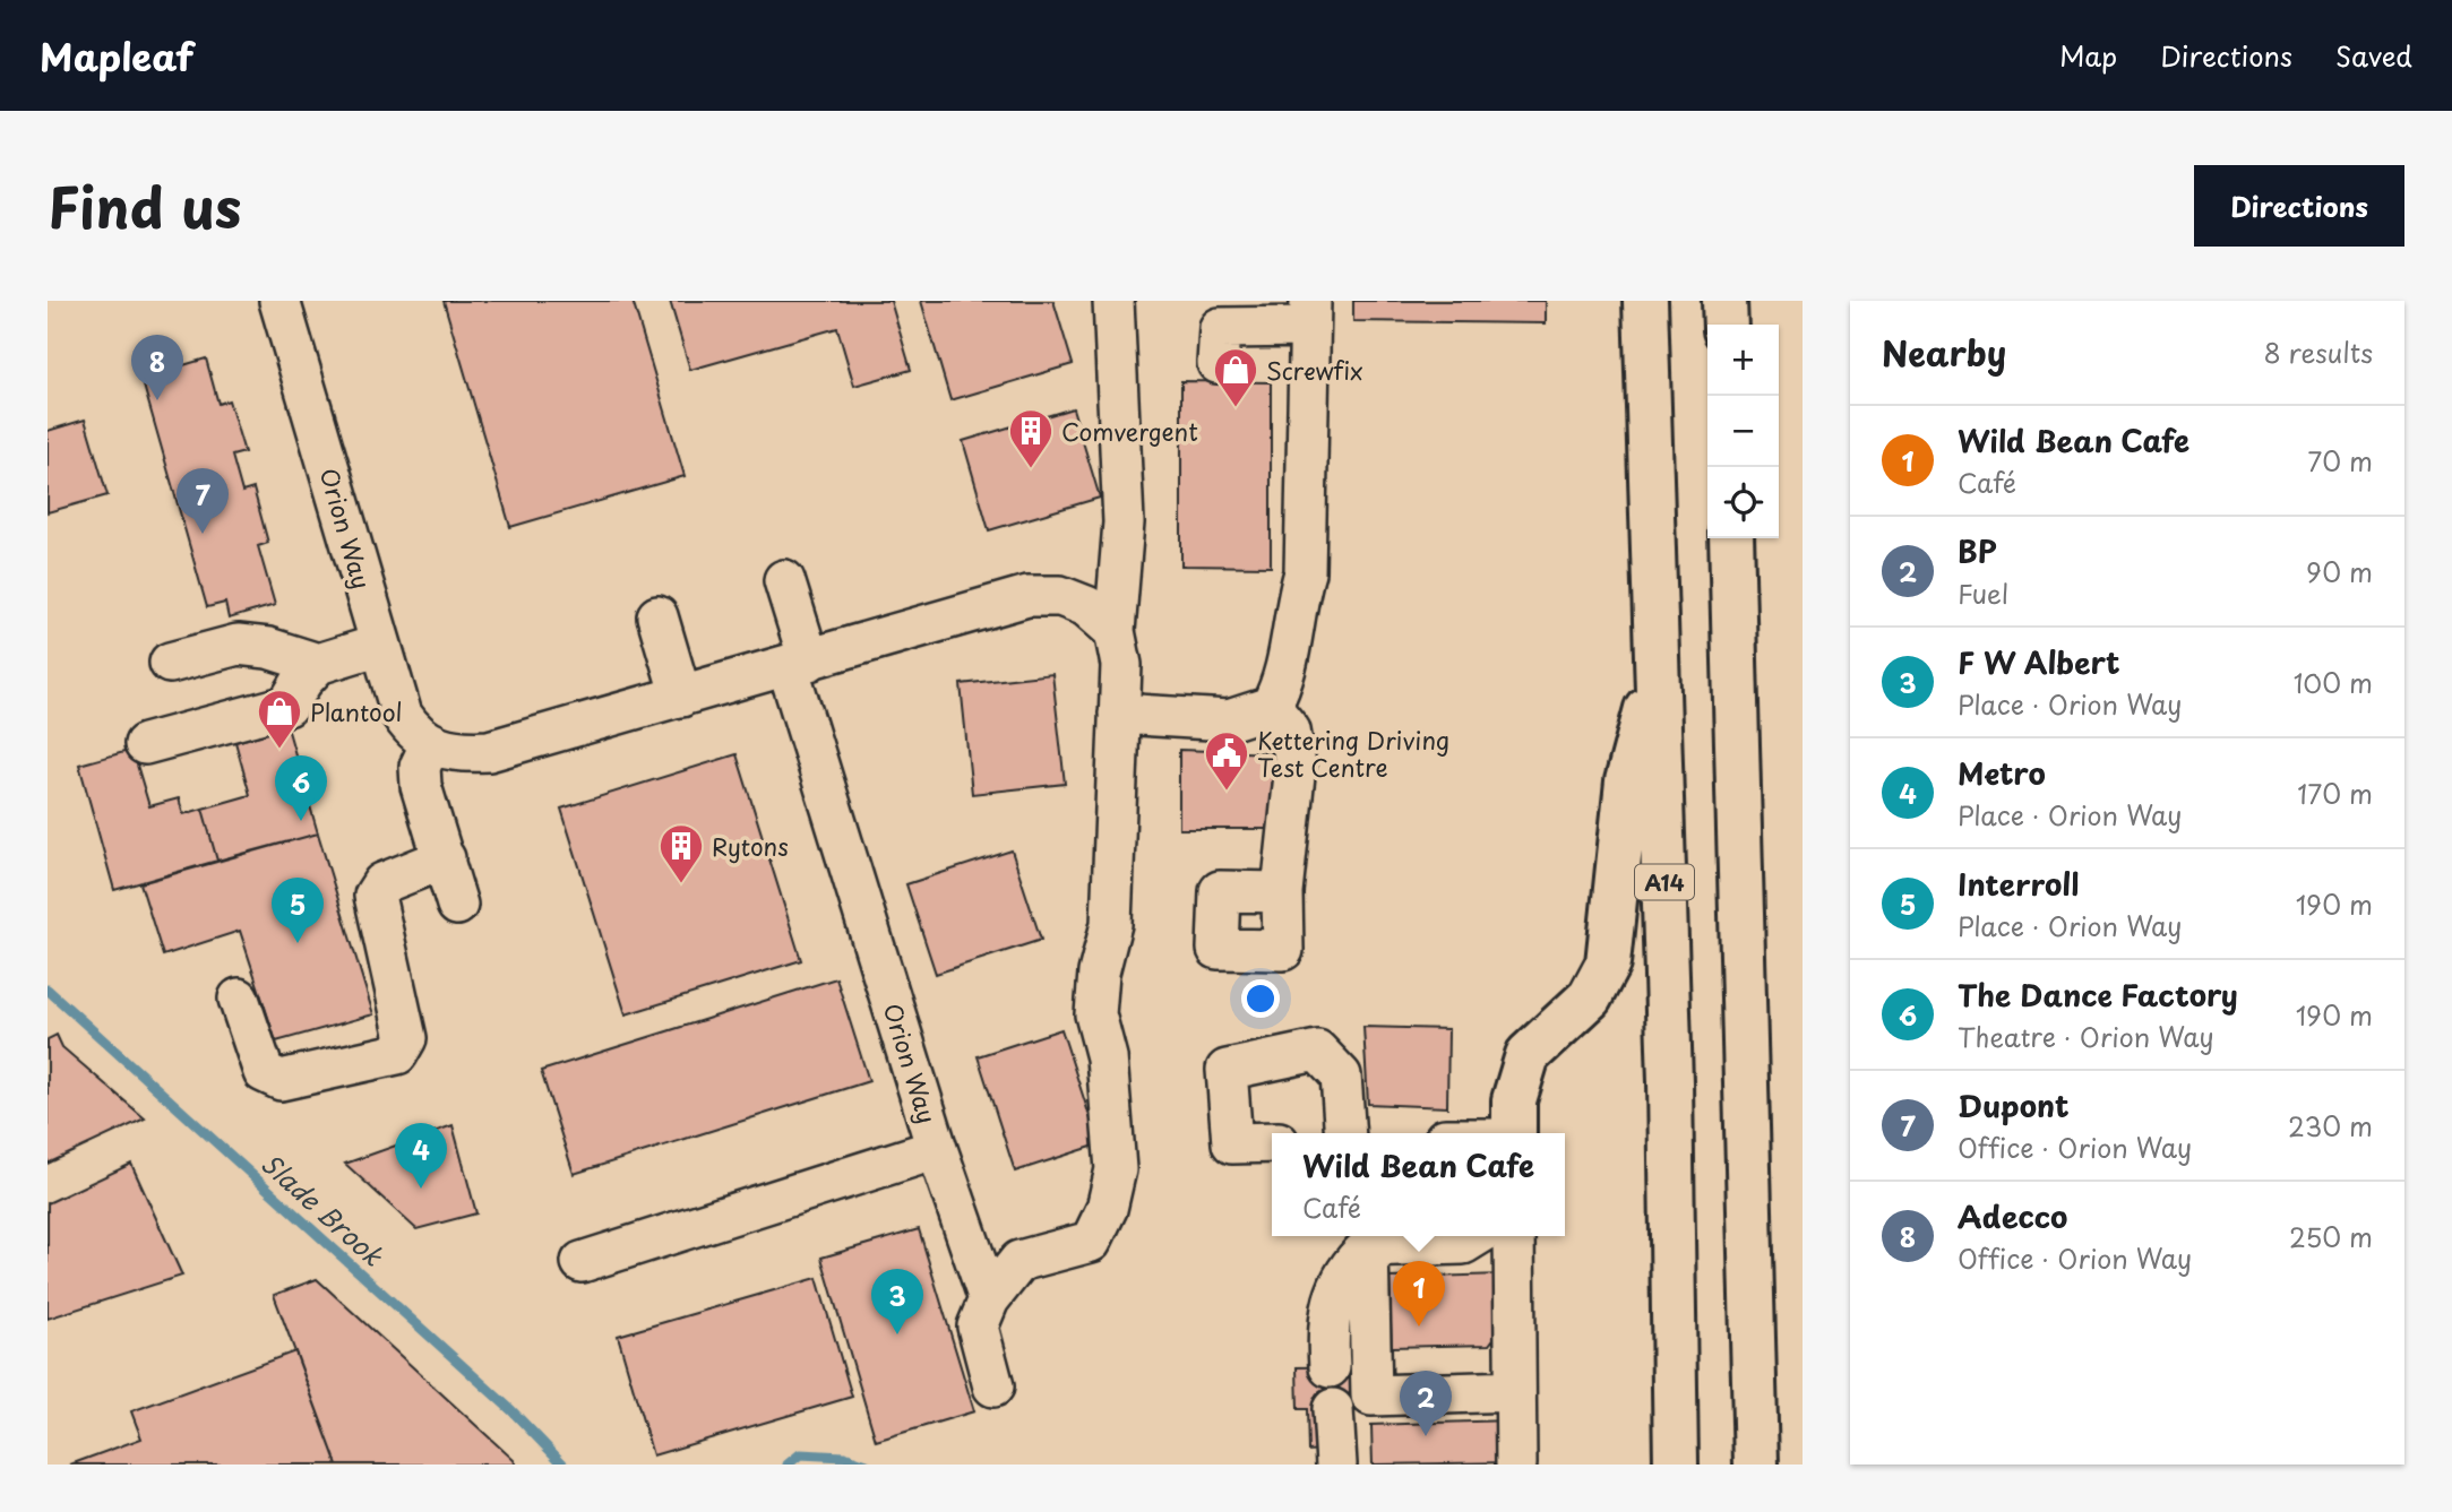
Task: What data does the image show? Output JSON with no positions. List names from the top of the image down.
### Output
{
  "streets": {
    "highway": ["A14"],
    "street": ["Orion Way"]
  },
  "water": ["Slade Brook"],
  "places": {
    "shop": ["Screwfix", "Plantool"],
    "building": ["Comvergent", "Rytons"],
    "public building": ["Kettering Driving Test Centre"]
  },
  "page": {
    "header": "Mapleaf",
    "nav": ["Map", "Directions", "Saved"],
    "title": "Find us",
    "buttons": "Directions",
    "heading": ["Nearby", "8 results"],
    "map_buttons": ["+", "−"],
    "pins": [
      "8",
      "7",
      "6",
      "5",
      "4",
      "1",
      "3",
      "2"
    ],
    "list": [
      {
        "mark": "1",
        "name": "Wild Bean Cafe",
        "note": "Café",
        "value": "70 m"
      },
      {
        "mark": "2",
        "name": "BP",
        "note": "Fuel",
        "value": "90 m"
      },
      {
        "mark": "3",
        "name": "F W Albert",
        "note": "Place · Orion Way",
        "value": "100 m"
      },
      {
        "mark": "4",
        "name": "Metro",
        "note": "Place · Orion Way",
        "value": "170 m"
      },
      {
        "mark": "5",
        "name": "Interroll",
        "note": "Place · Orion Way",
        "value": "190 m"
      },
      {
        "mark": "6",
        "name": "The Dance Factory",
        "note": "Theatre · Orion Way",
        "value": "190 m"
      },
      {
        "mark": "7",
        "name": "Dupont",
        "note": "Office · Orion Way",
        "value": "230 m"
      },
      {
        "mark": "8",
        "name": "Adecco",
        "note": "Office · Orion Way",
        "value": "250 m"
      }
    ],
    "popup": ["Wild Bean Cafe", "Café"]
  }
}
